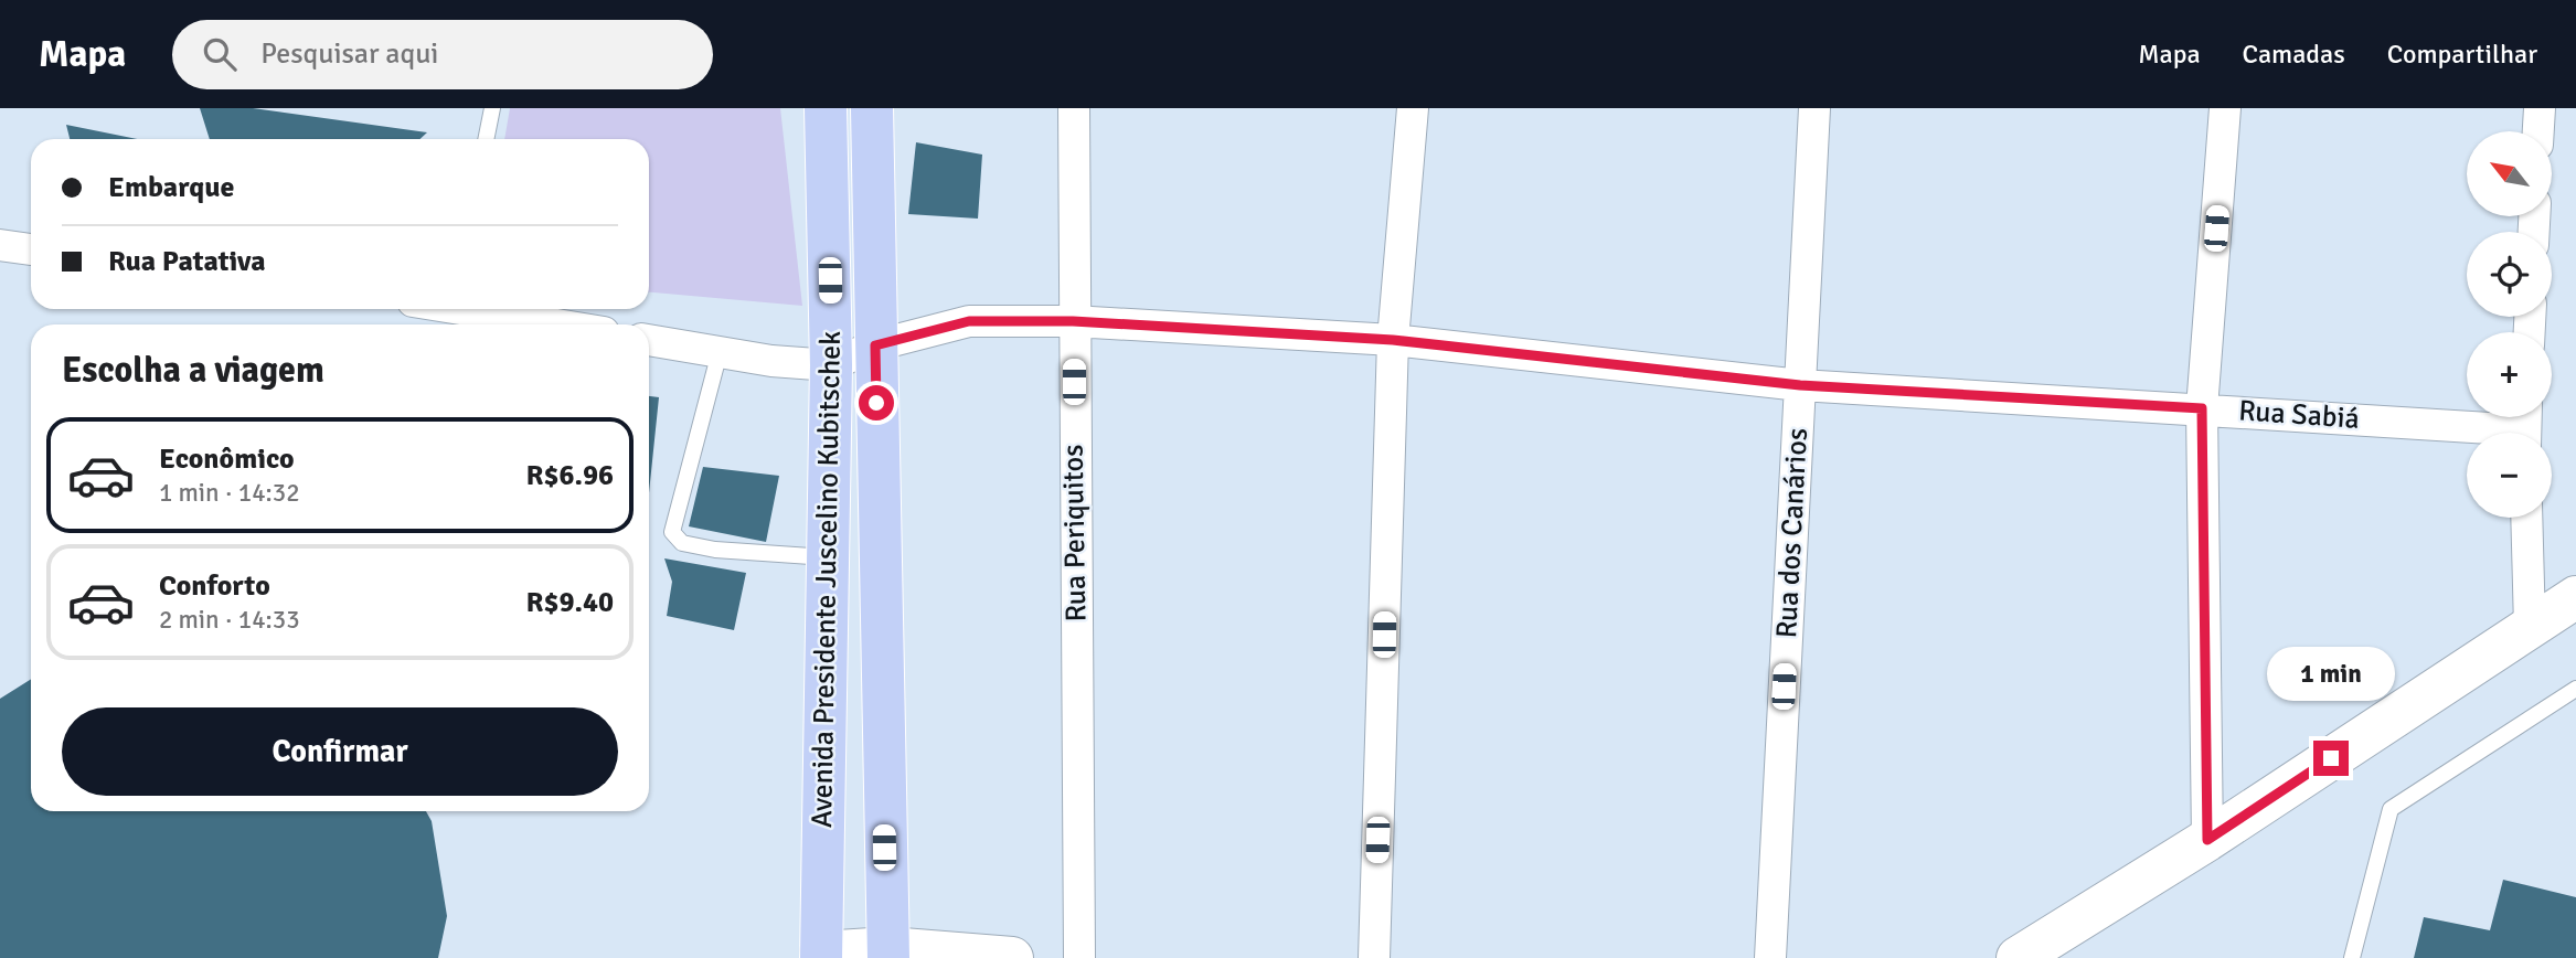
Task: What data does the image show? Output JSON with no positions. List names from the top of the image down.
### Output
{
  "streets": {
    "main road": ["Avenida Presidente Juscelino Kubitschek"],
    "street": ["Rua Sabiá", "Rua Periquitos", "Rua dos Canários"]
  },
  "crossings": [
    ["Rua Sabiá", "Rua Periquitos"],
    ["Rua Sabiá", "Rua dos Canários"],
    ["Rua Sabiá", "Avenida Presidente Juscelino Kubitschek"]
  ],
  "north": "top left",
  "page": {
    "header": "Mapa",
    "search": "Pesquisar aqui",
    "nav": ["Mapa", "Camadas", "Compartilhar"],
    "map_buttons": ["+", "−"],
    "banner": ["Embarque", "Rua Patativa"],
    "heading": "Escolha a viagem",
    "list": [
      {
        "name": "Econômico",
        "note": "1 min · 14:32",
        "value": "R$6.96"
      },
      {
        "name": "Conforto",
        "note": "2 min · 14:33",
        "value": "R$9.40"
      }
    ],
    "bubble": "1 min",
    "buttons": "Confirmar"
  }
}
